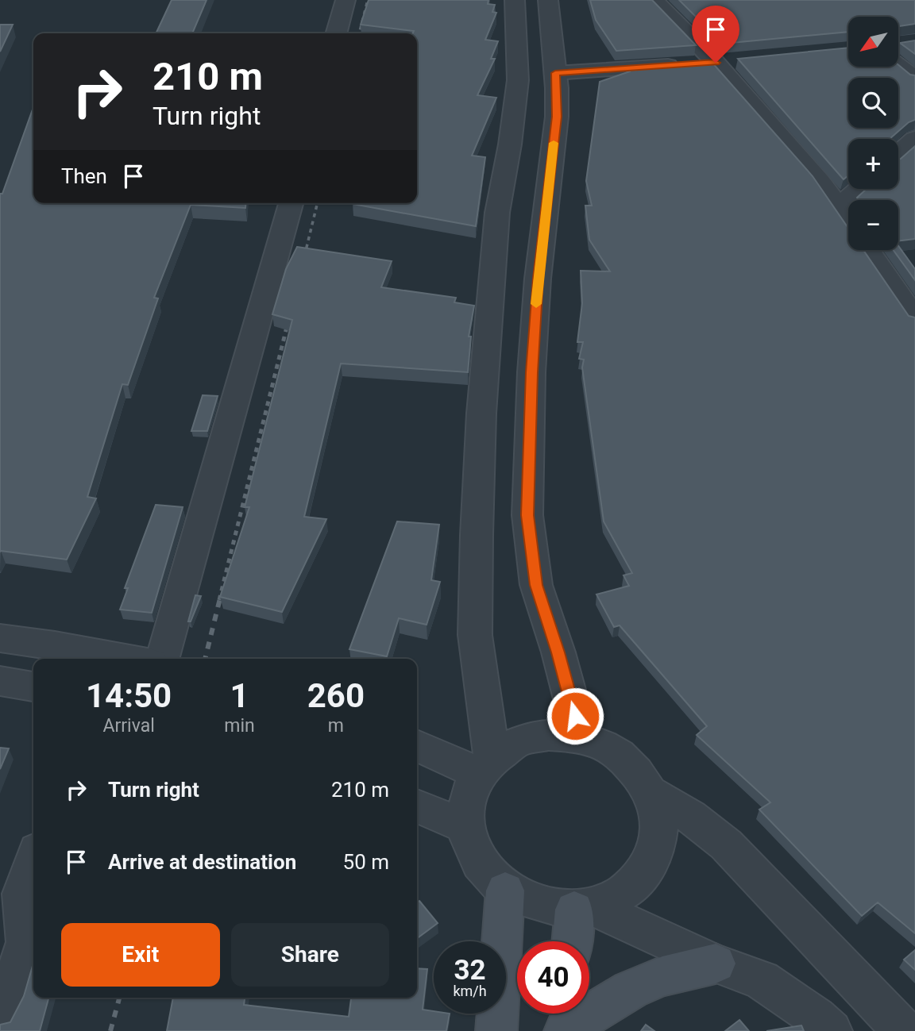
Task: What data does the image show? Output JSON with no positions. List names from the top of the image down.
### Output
{
  "north": "bottom left",
  "page": {
    "map_buttons": ["+", "−"],
    "turn": ["210 m", "Turn right"],
    "then": "Then",
    "eta": [
      "14:50",
      "Arrival",
      "1",
      "min",
      "260",
      "m"
    ],
    "list": [
      {
        "name": "Turn right",
        "value": "210 m"
      },
      {
        "name": "Arrive at destination",
        "value": "50 m"
      }
    ],
    "buttons": ["Exit", "Share"],
    "speed": "32 km/h",
    "limit": "40"
  }
}
